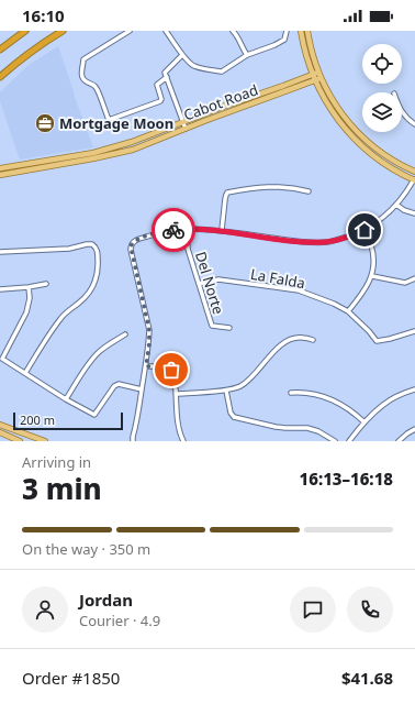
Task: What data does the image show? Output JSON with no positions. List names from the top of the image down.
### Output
{
  "streets": {
    "main road": ["Cabot Road"],
    "street": ["La Falda", "Del Norte"]
  },
  "crossings": [
    ["La Falda", "Del Norte"]
  ],
  "places": {
    "office": ["Mortgage Moon"]
  },
  "scale_bar": "200 m",
  "page": {
    "status": "16:10",
    "scale": "200 m",
    "heading": ["3 min", "Arriving in", "16:13–16:18"],
    "panel": [
      "Jordan",
      "Courier · 4.9",
      "Order #1850",
      "$41.68"
    ],
    "bar": "On the way · 350 m"
  }
}
